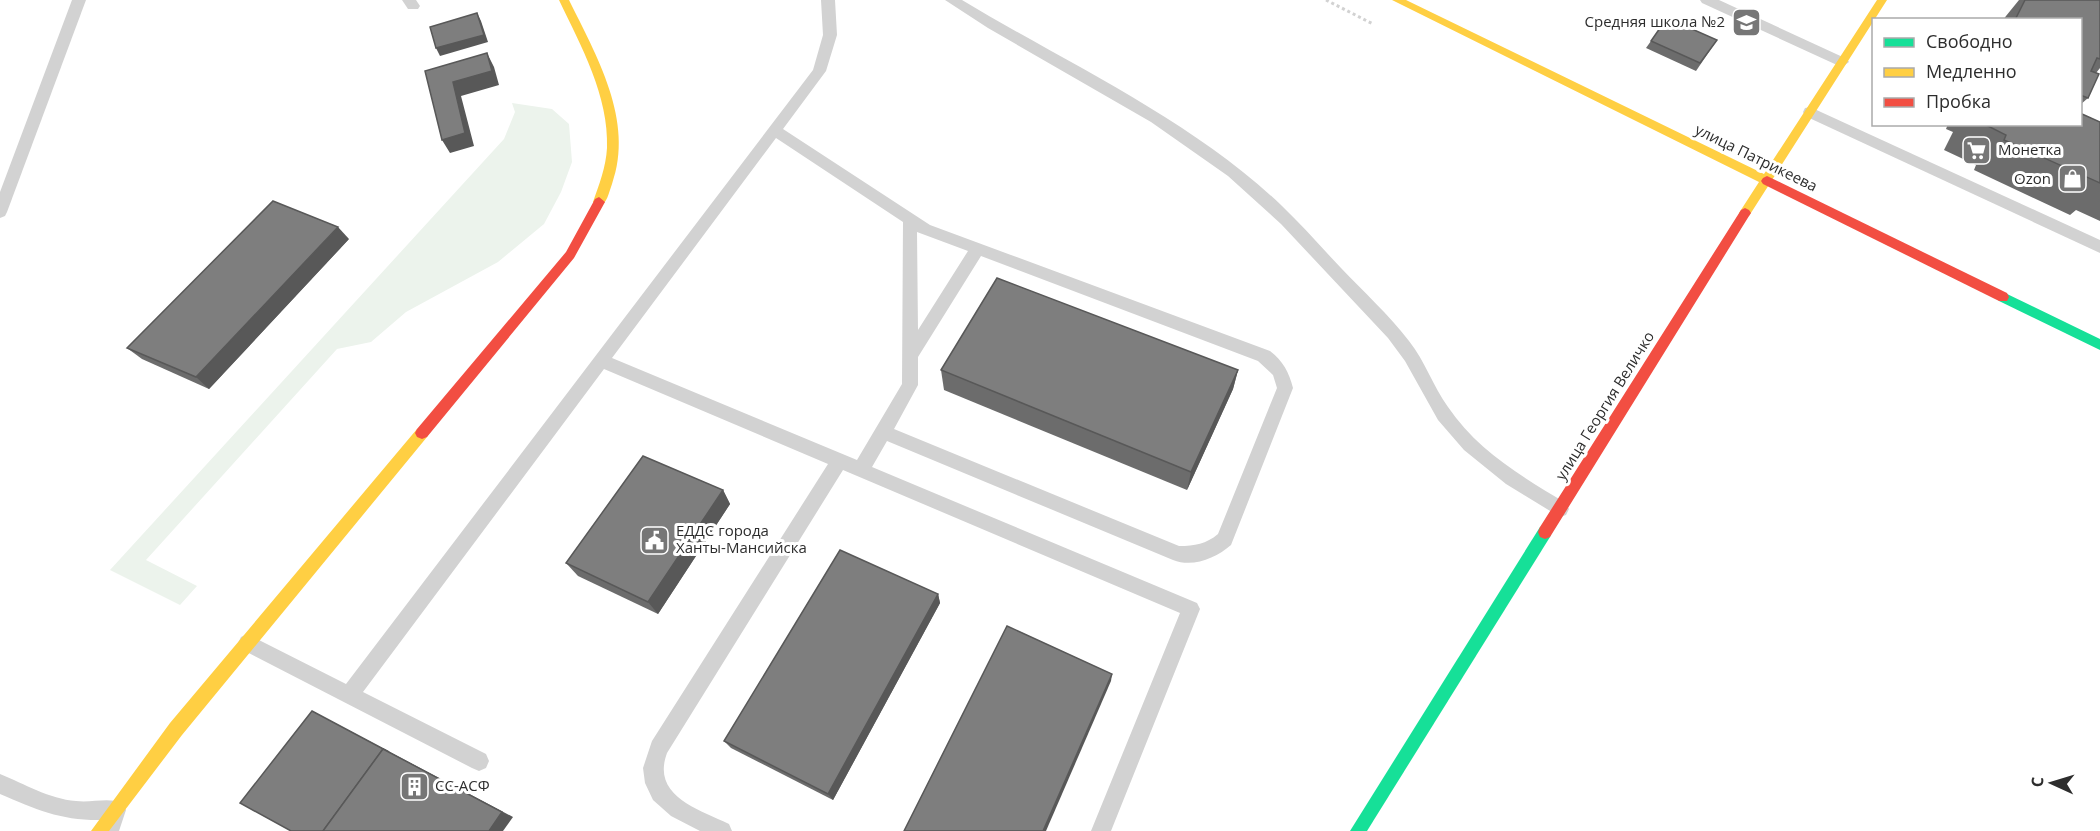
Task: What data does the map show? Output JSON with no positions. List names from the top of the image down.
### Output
{
  "streets": {
    "street": ["улица Патрикеева", "улица Георгия Величко"]
  },
  "crossings": [
    ["улица Патрикеева", "улица Георгия Величко"]
  ],
  "places": {
    "school or university": ["Средняя школа №2"],
    "supermarket": ["Монетка"],
    "shop": ["Ozon"],
    "public building": ["ЕДДС города Ханты-Мансийска"],
    "building": ["СС-АСФ"]
  },
  "legend": ["Свободно", "Медленно", "Пробка"],
  "north": "left"
}
